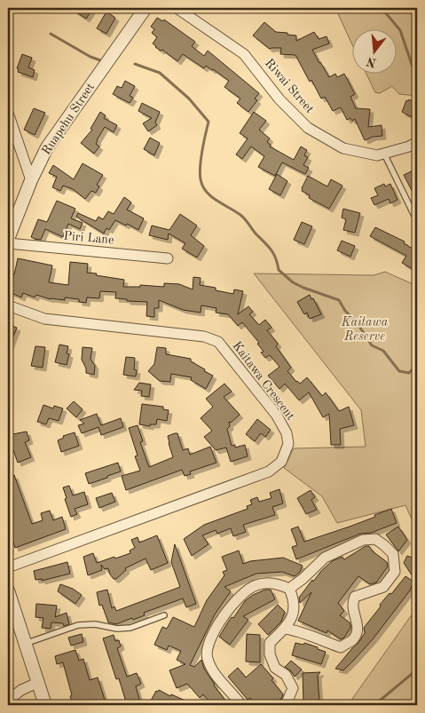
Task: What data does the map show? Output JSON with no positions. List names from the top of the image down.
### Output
{
  "streets": {
    "street": [
      "Riwai Street",
      "Ruapehu Street",
      "Piri Lane",
      "Kaitawa Crescent"
    ]
  },
  "parks": ["Kaitawa Reserve"],
  "north": "bottom"
}
